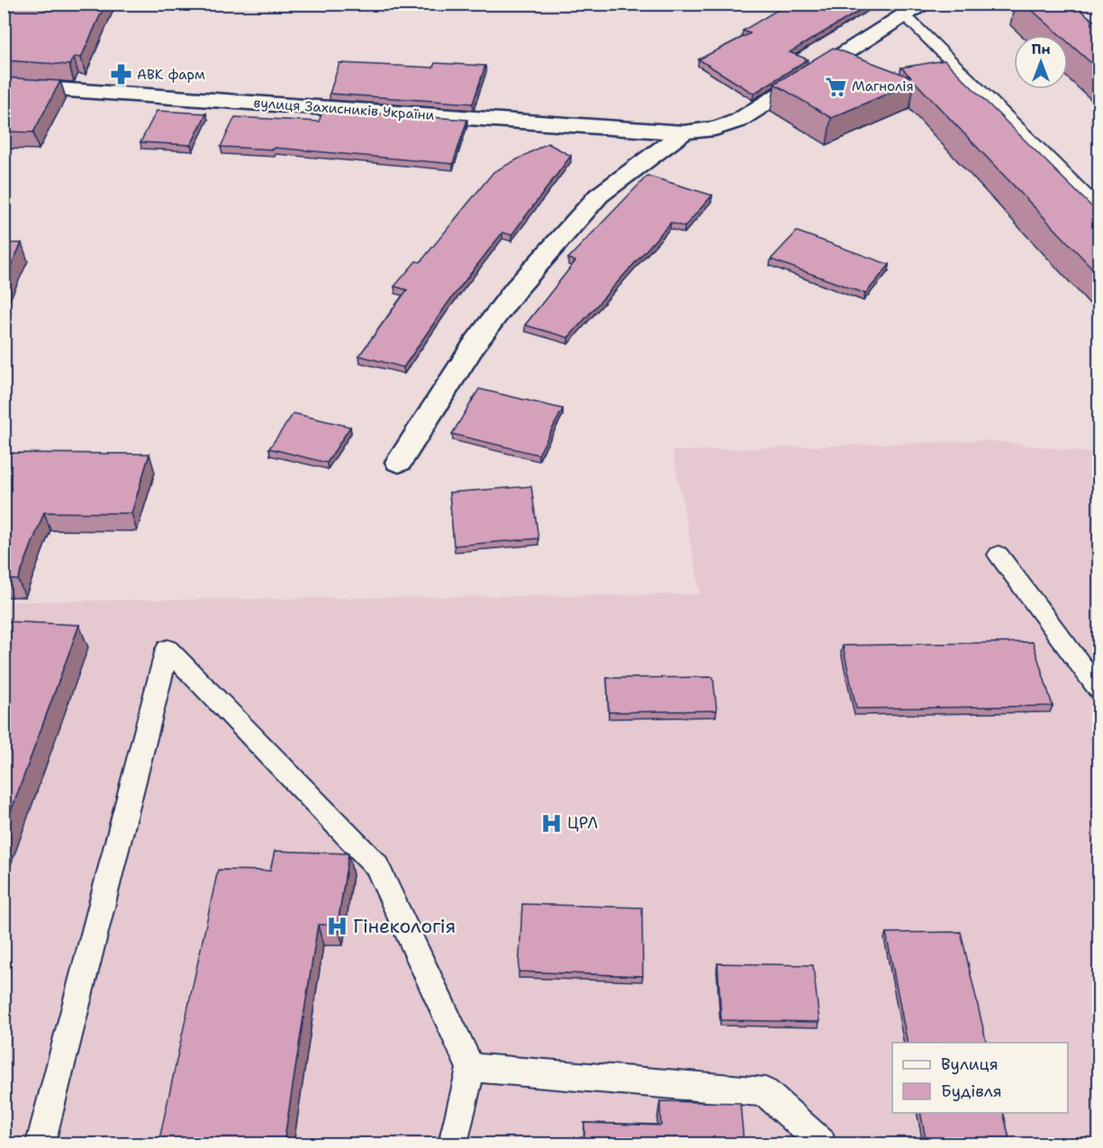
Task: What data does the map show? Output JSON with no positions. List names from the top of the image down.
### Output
{
  "streets": {
    "street": ["вулиця Захисників України"]
  },
  "places": {
    "pharmacy": ["АВК фарм"],
    "supermarket": ["Магнолія"],
    "hospital": ["ЦРЛ", "Гінекологія"]
  },
  "legend": ["Вулиця", "Будівля"],
  "north": "top"
}
